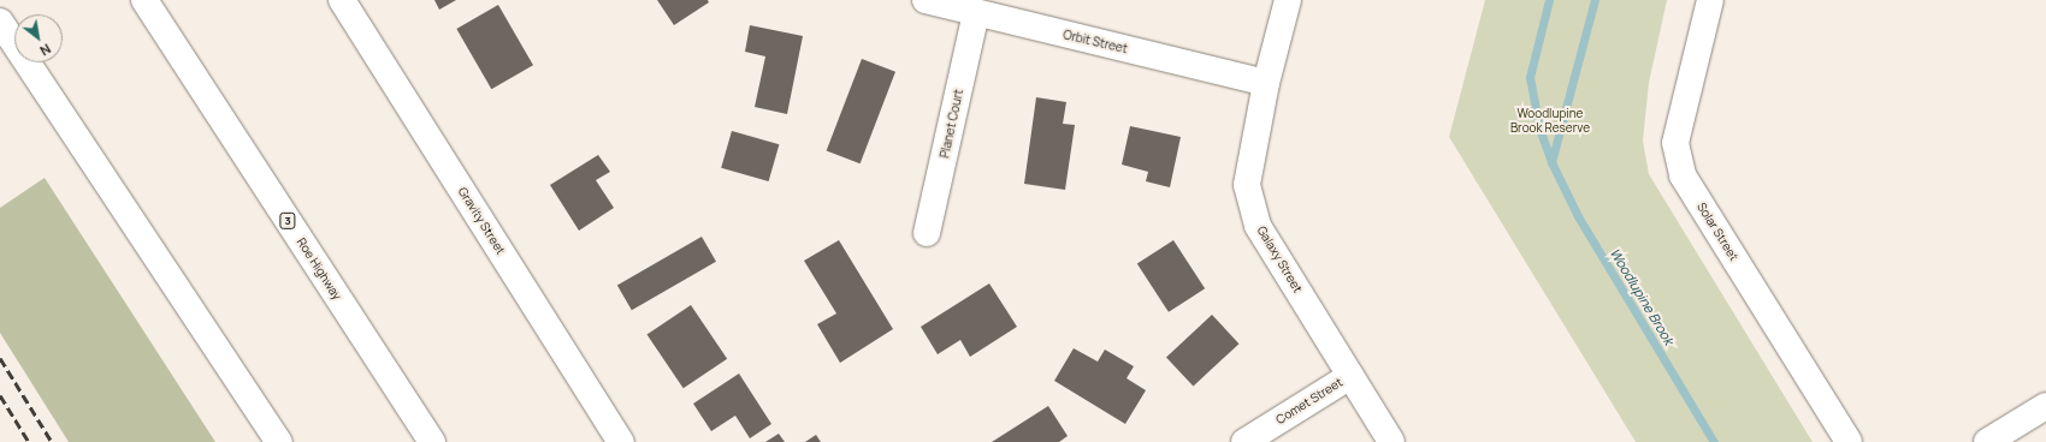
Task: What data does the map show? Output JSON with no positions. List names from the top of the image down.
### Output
{
  "streets": {
    "main road": [
      "Orbit Street",
      "Planet Court",
      "3",
      "Gravity Street",
      "Solar Street",
      "Galaxy Street",
      "Roe Highway",
      "Comet Street"
    ]
  },
  "crossings": [
    ["Orbit Street", "Planet Court"],
    ["Orbit Street", "Galaxy Street"],
    ["Galaxy Street", "Comet Street"]
  ],
  "water": ["Woodlupine Brook"],
  "parks": ["Woodlupine Brook Reserve"],
  "north": "bottom right"
}
